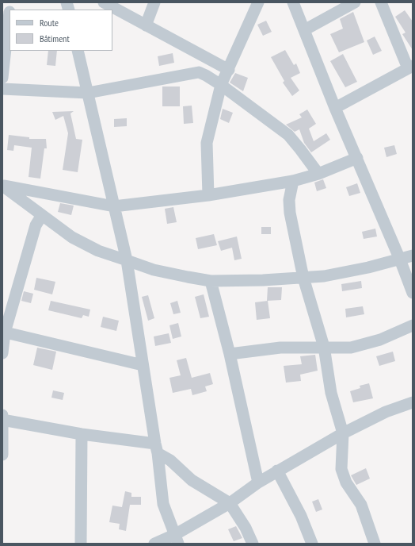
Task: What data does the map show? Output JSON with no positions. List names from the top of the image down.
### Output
{
  "legend": ["Route", "Bâtiment"]
}
